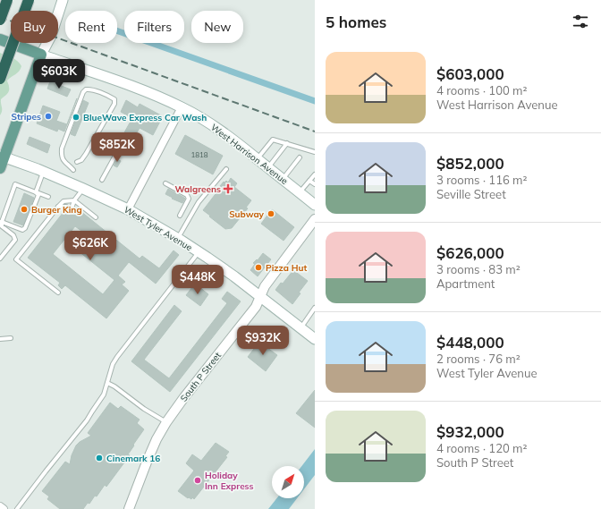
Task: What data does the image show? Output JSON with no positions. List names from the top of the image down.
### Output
{
  "streets": {
    "main road": ["West Harrison Avenue", "West Tyler Avenue"],
    "street": ["South P Street"]
  },
  "crossings": [
    ["West Tyler Avenue", "South P Street"]
  ],
  "places": {
    "other": [
      "Stripes",
      "BlueWave Express Car Wash",
      "Burger King",
      "Subway",
      "Pizza Hut",
      "Cinemark 16",
      "Holiday Inn Express"
    ],
    "health": ["Walgreens"]
  },
  "house_numbers": ["1818"],
  "north": "top right",
  "page": {
    "heading": "5 homes",
    "chip": [
      "Buy",
      "Rent",
      "Filters",
      "New"
    ],
    "list": [
      {
        "name": "$603,000",
        "note": "4 rooms · 100 m² · West Harrison Avenue"
      },
      {
        "name": "$852,000",
        "note": "3 rooms · 116 m² · Seville Street"
      },
      {
        "name": "$626,000",
        "note": "3 rooms · 83 m² · Apartment"
      },
      {
        "name": "$448,000",
        "note": "2 rooms · 76 m² · West Tyler Avenue"
      },
      {
        "name": "$932,000",
        "note": "4 rooms · 120 m² · South P Street"
      }
    ],
    "price": [
      "$603K",
      "$852K",
      "$626K",
      "$448K",
      "$932K"
    ]
  }
}
